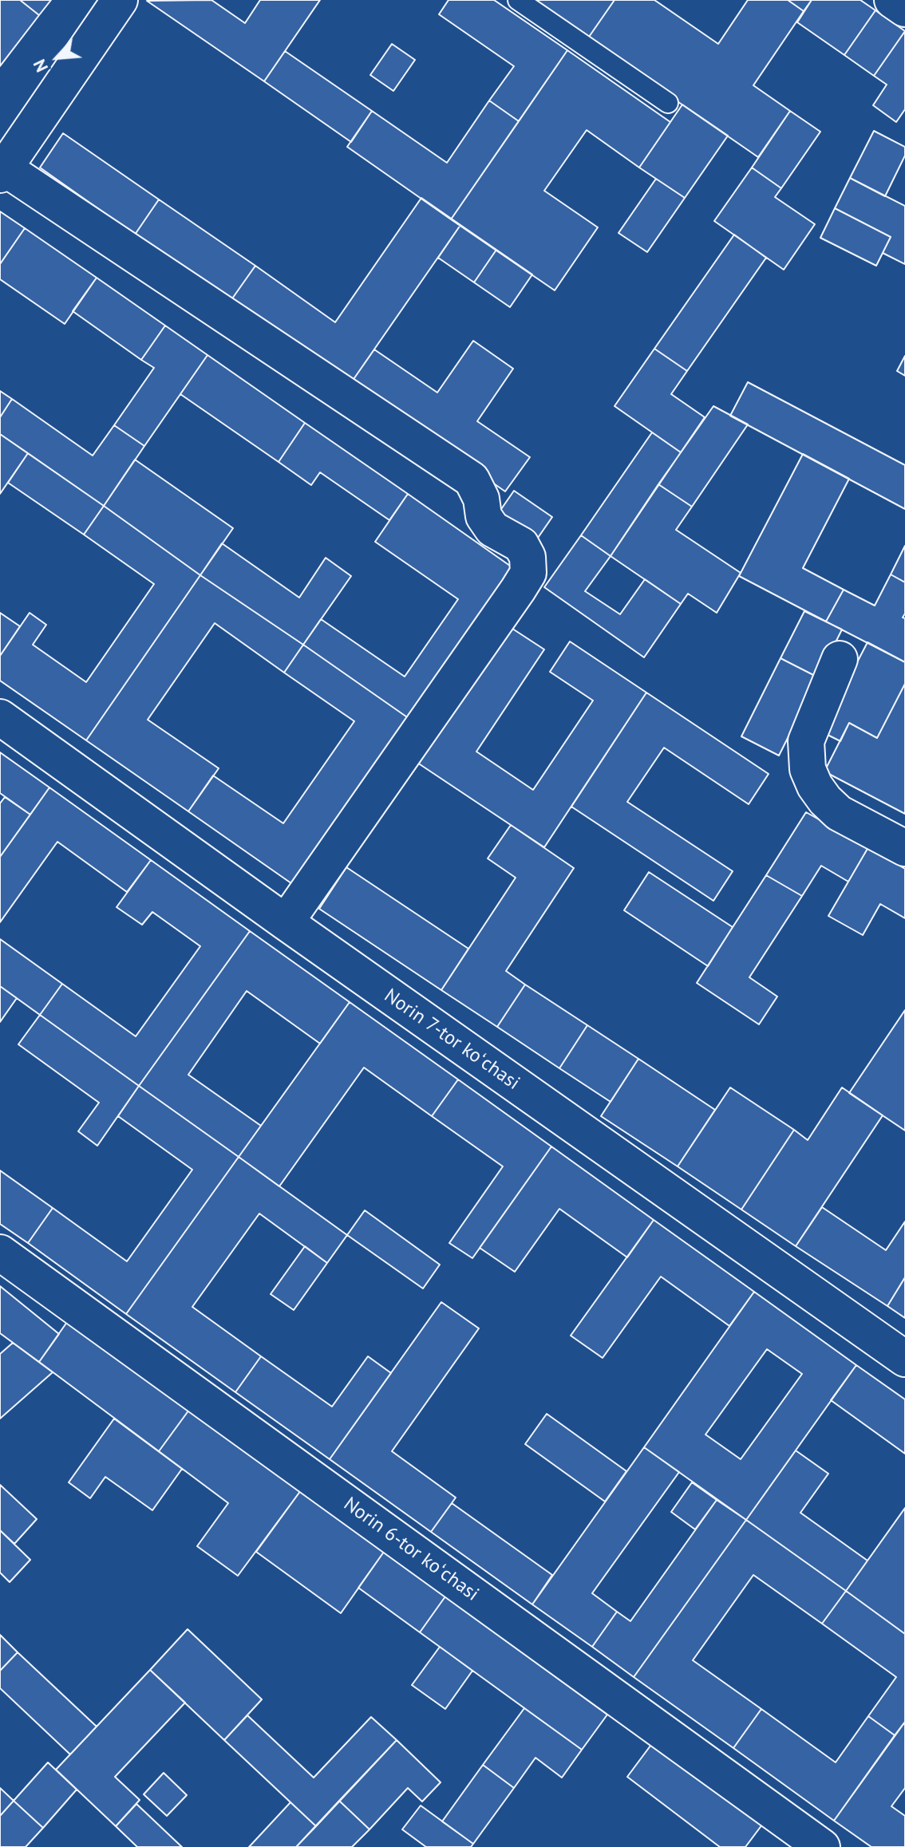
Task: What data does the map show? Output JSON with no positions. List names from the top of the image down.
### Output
{
  "streets": {
    "street": ["Norin 7-tor koʻchasi", "Norin 6-tor koʻchasi"]
  },
  "north": "bottom left"
}
